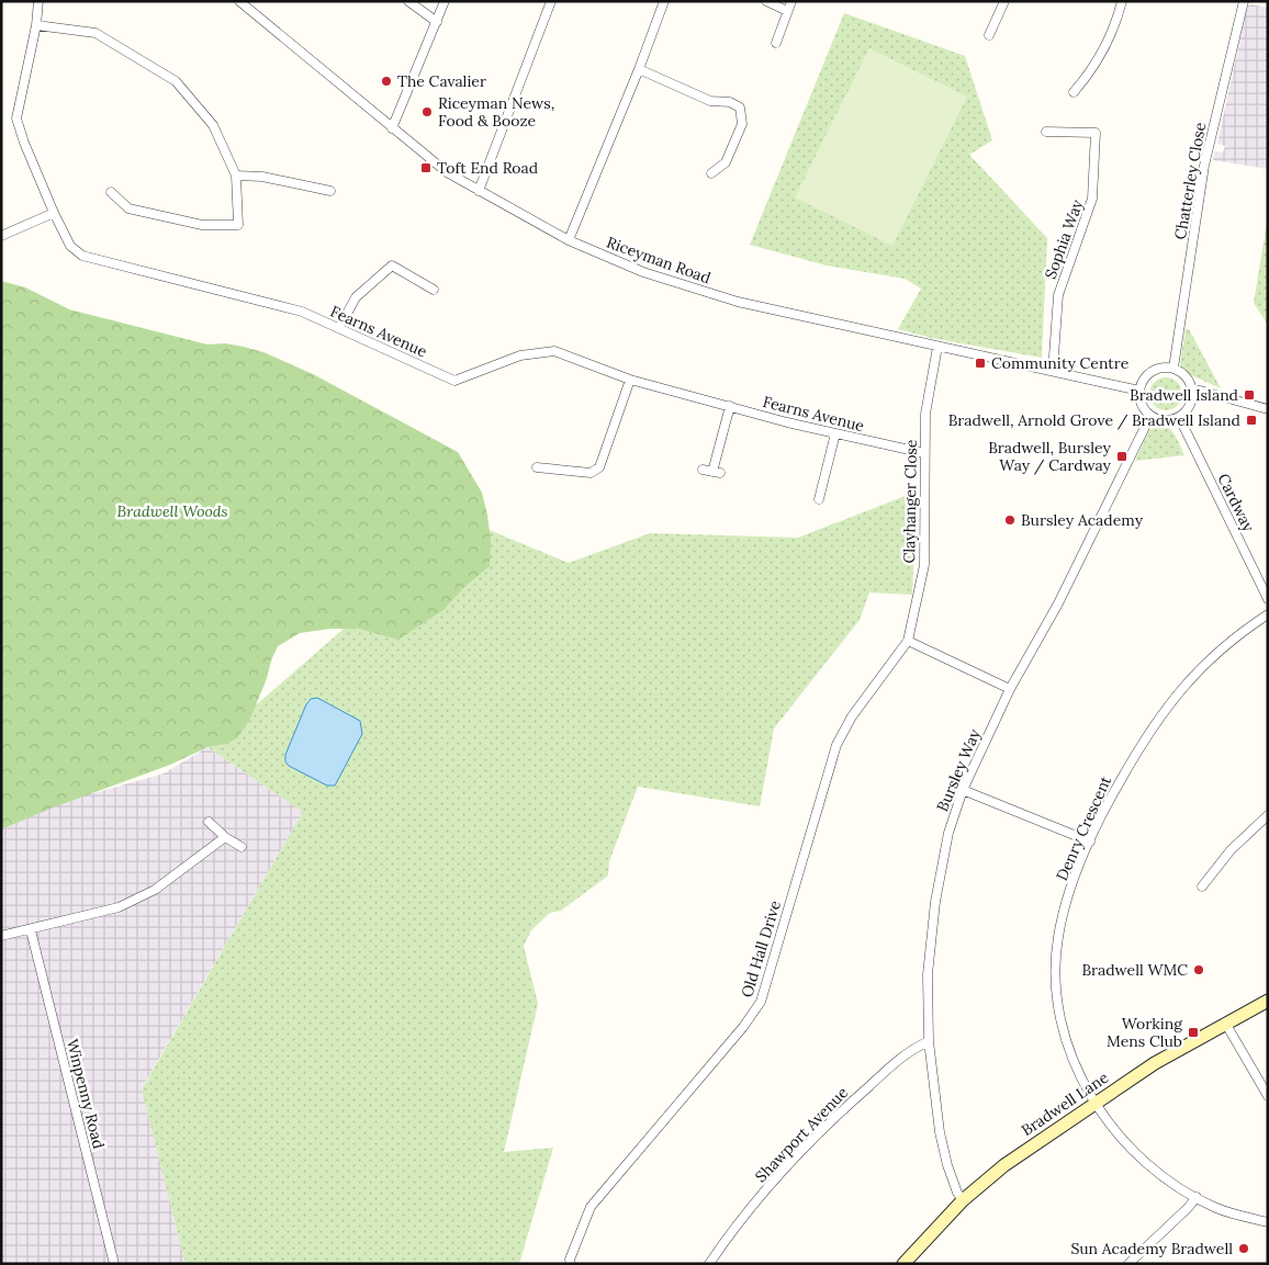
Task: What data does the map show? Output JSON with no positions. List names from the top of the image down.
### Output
{
  "streets": {
    "street": [
      "Chatterley Close",
      "Sophia Way",
      "Riceyman Road",
      "Fearns Avenue",
      "Clayhanger Close",
      "Cardway",
      "Bursley Way",
      "Denry Crescent",
      "Old Hall Drive",
      "Winpenny Road",
      "Bradwell Lane",
      "Shawport Avenue"
    ]
  },
  "crossings": [
    ["Chatterley Close", "Riceyman Road"],
    ["Chatterley Close", "Cardway"],
    ["Chatterley Close", "Bursley Way"],
    ["Sophia Way", "Riceyman Road"],
    ["Riceyman Road", "Clayhanger Close"],
    ["Riceyman Road", "Cardway"],
    ["Riceyman Road", "Bursley Way"],
    ["Fearns Avenue", "Clayhanger Close"],
    ["Clayhanger Close", "Old Hall Drive"],
    ["Cardway", "Bursley Way"],
    ["Bursley Way", "Bradwell Lane"],
    ["Bursley Way", "Shawport Avenue"],
    ["Denry Crescent", "Bradwell Lane"]
  ],
  "parks": ["Bradwell Woods"],
  "places": {
    "other": [
      "The Cavalier",
      "Riceyman News, Food & Booze",
      "Bursley Academy",
      "Bradwell WMC",
      "Sun Academy Bradwell"
    ],
    "transit": [
      "Toft End Road",
      "Community Centre",
      "Bradwell Island",
      "Bradwell, Arnold Grove / Bradwell Island",
      "Bradwell, Bursley Way / Cardway",
      "Working Mens Club"
    ]
  }
}
